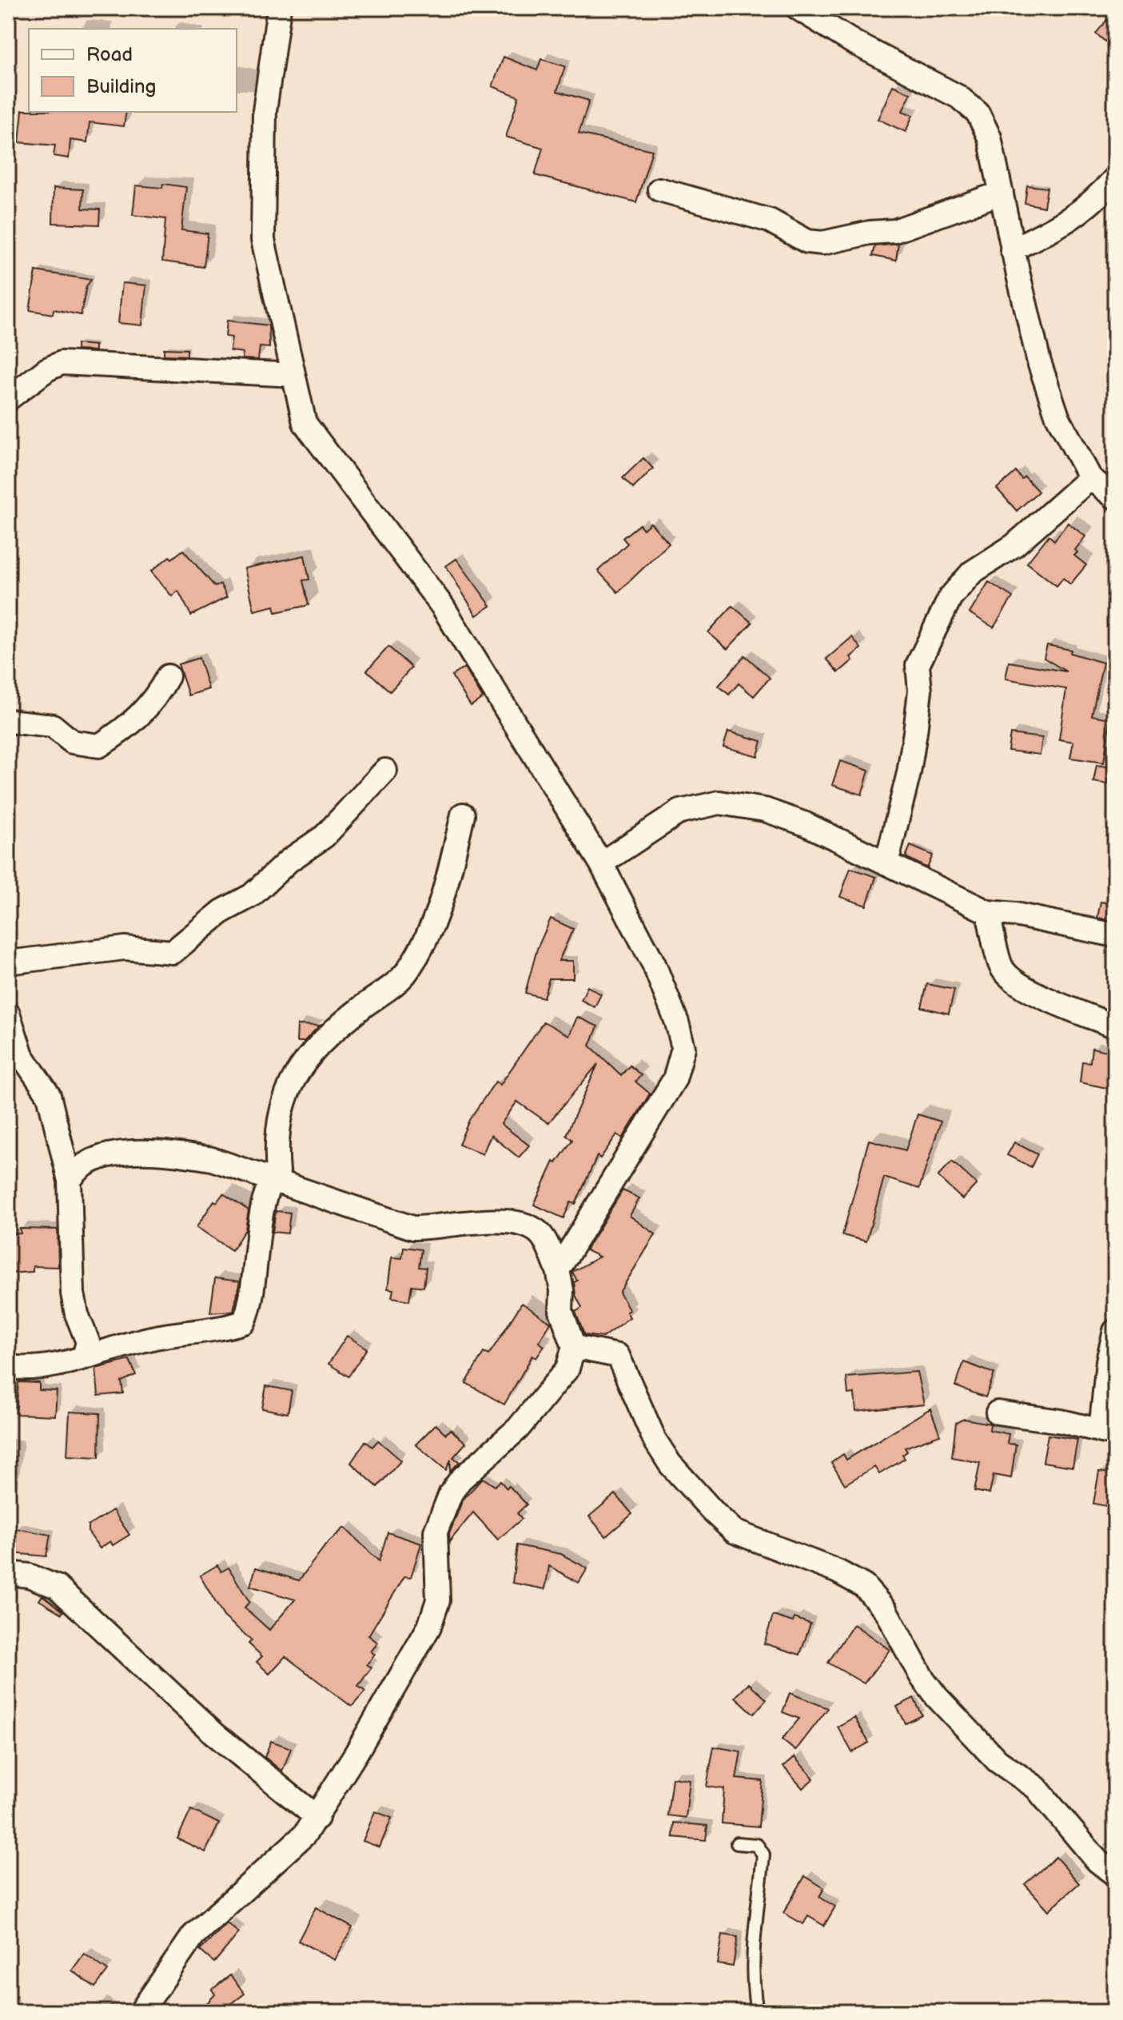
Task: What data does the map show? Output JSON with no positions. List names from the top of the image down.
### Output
{
  "legend": ["Road", "Building"]
}
